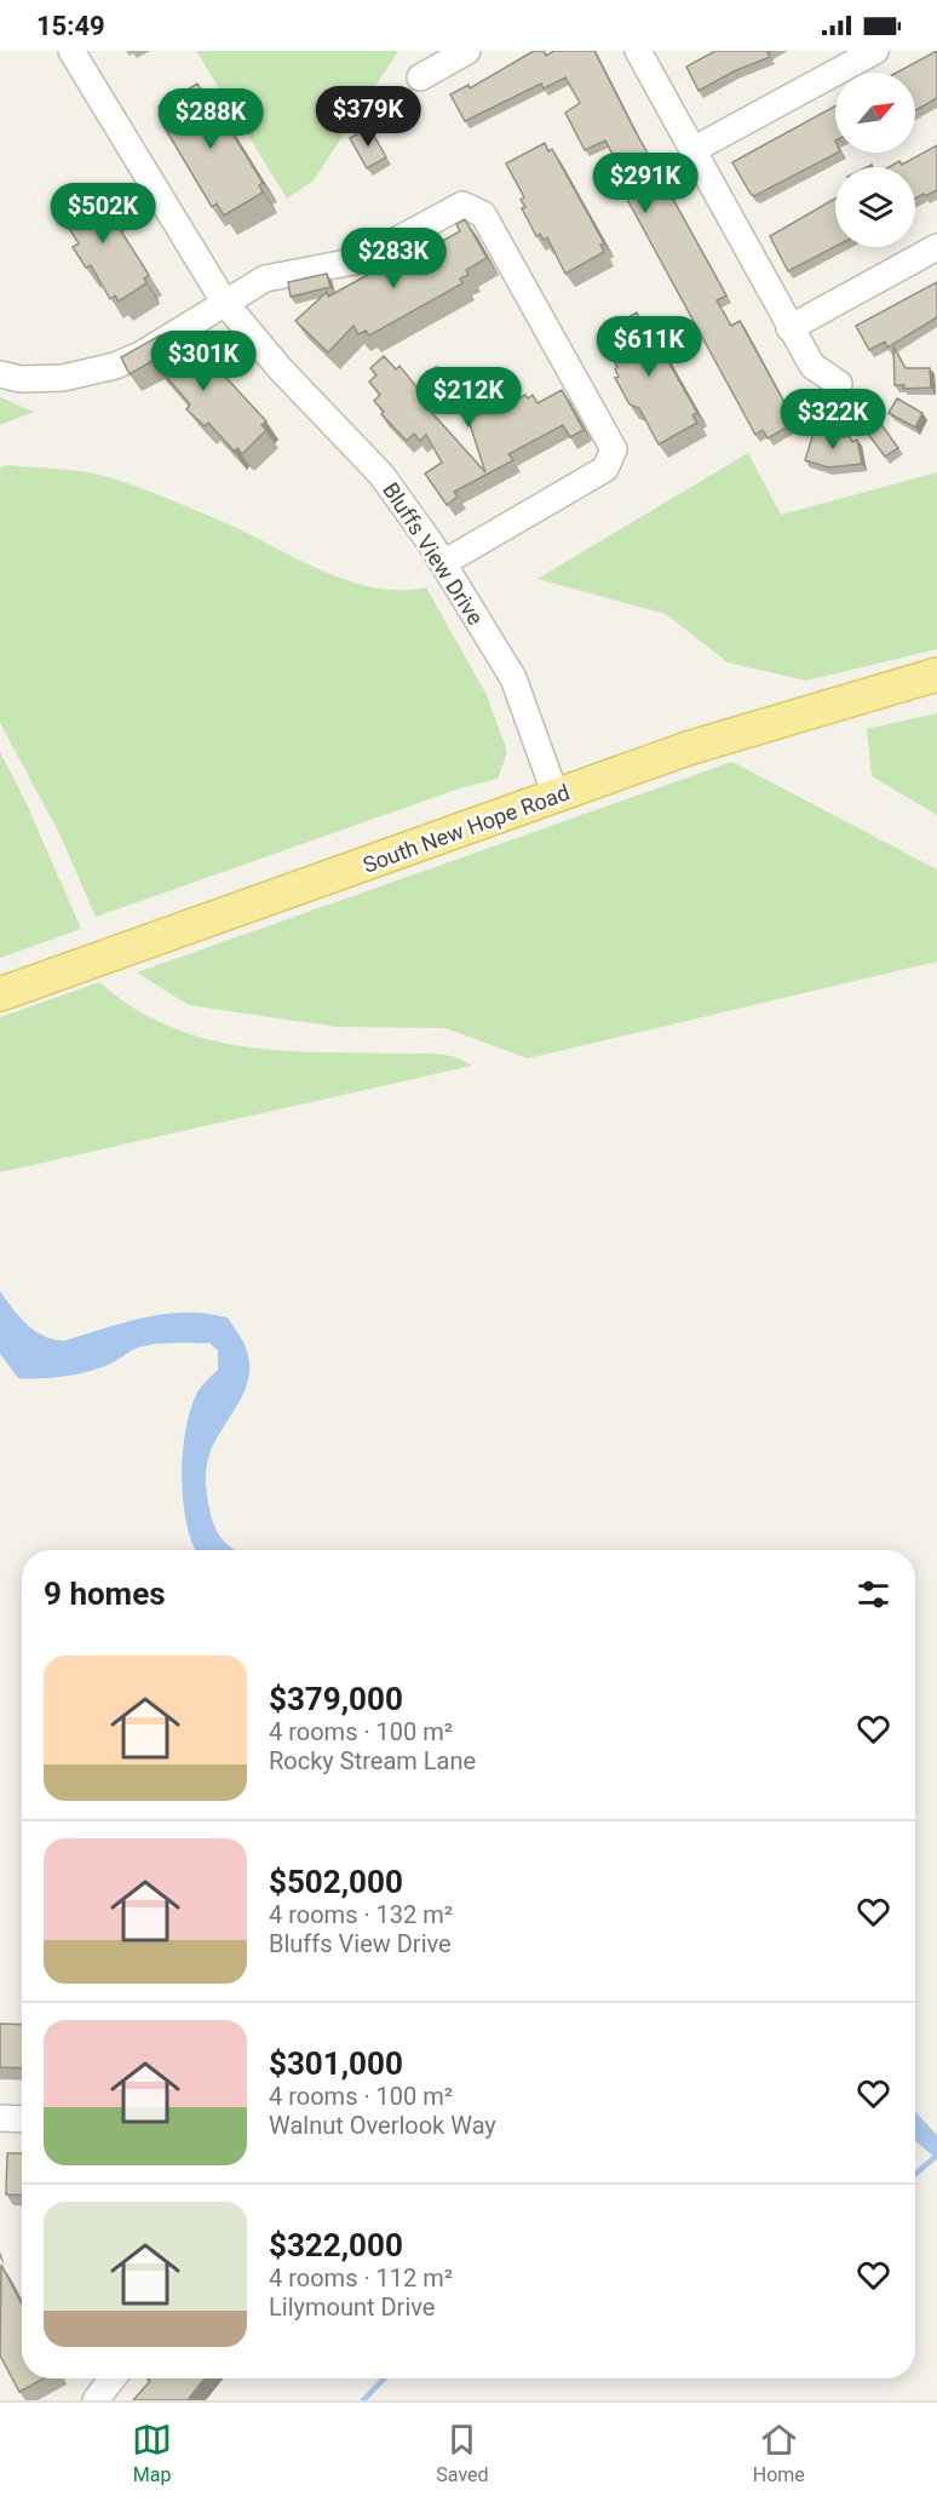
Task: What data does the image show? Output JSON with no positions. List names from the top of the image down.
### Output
{
  "streets": {
    "main road": ["South New Hope Road"],
    "street": ["Bluffs View Drive"]
  },
  "crossings": [
    ["Bluffs View Drive", "South New Hope Road"]
  ],
  "north": "top right",
  "page": {
    "status": "15:49",
    "price": [
      "$379K",
      "$288K",
      "$291K",
      "$502K",
      "$283K",
      "$611K",
      "$301K",
      "$212K",
      "$322K"
    ],
    "heading": "9 homes",
    "list": [
      {
        "name": "$379,000",
        "note": "4 rooms · 100 m² · Rocky Stream Lane"
      },
      {
        "name": "$502,000",
        "note": "4 rooms · 132 m² · Bluffs View Drive"
      },
      {
        "name": "$301,000",
        "note": "4 rooms · 100 m² · Walnut Overlook Way"
      },
      {
        "name": "$322,000",
        "note": "4 rooms · 112 m² · Lilymount Drive"
      }
    ],
    "tabs": ["Map", "Saved", "Home"]
  }
}
